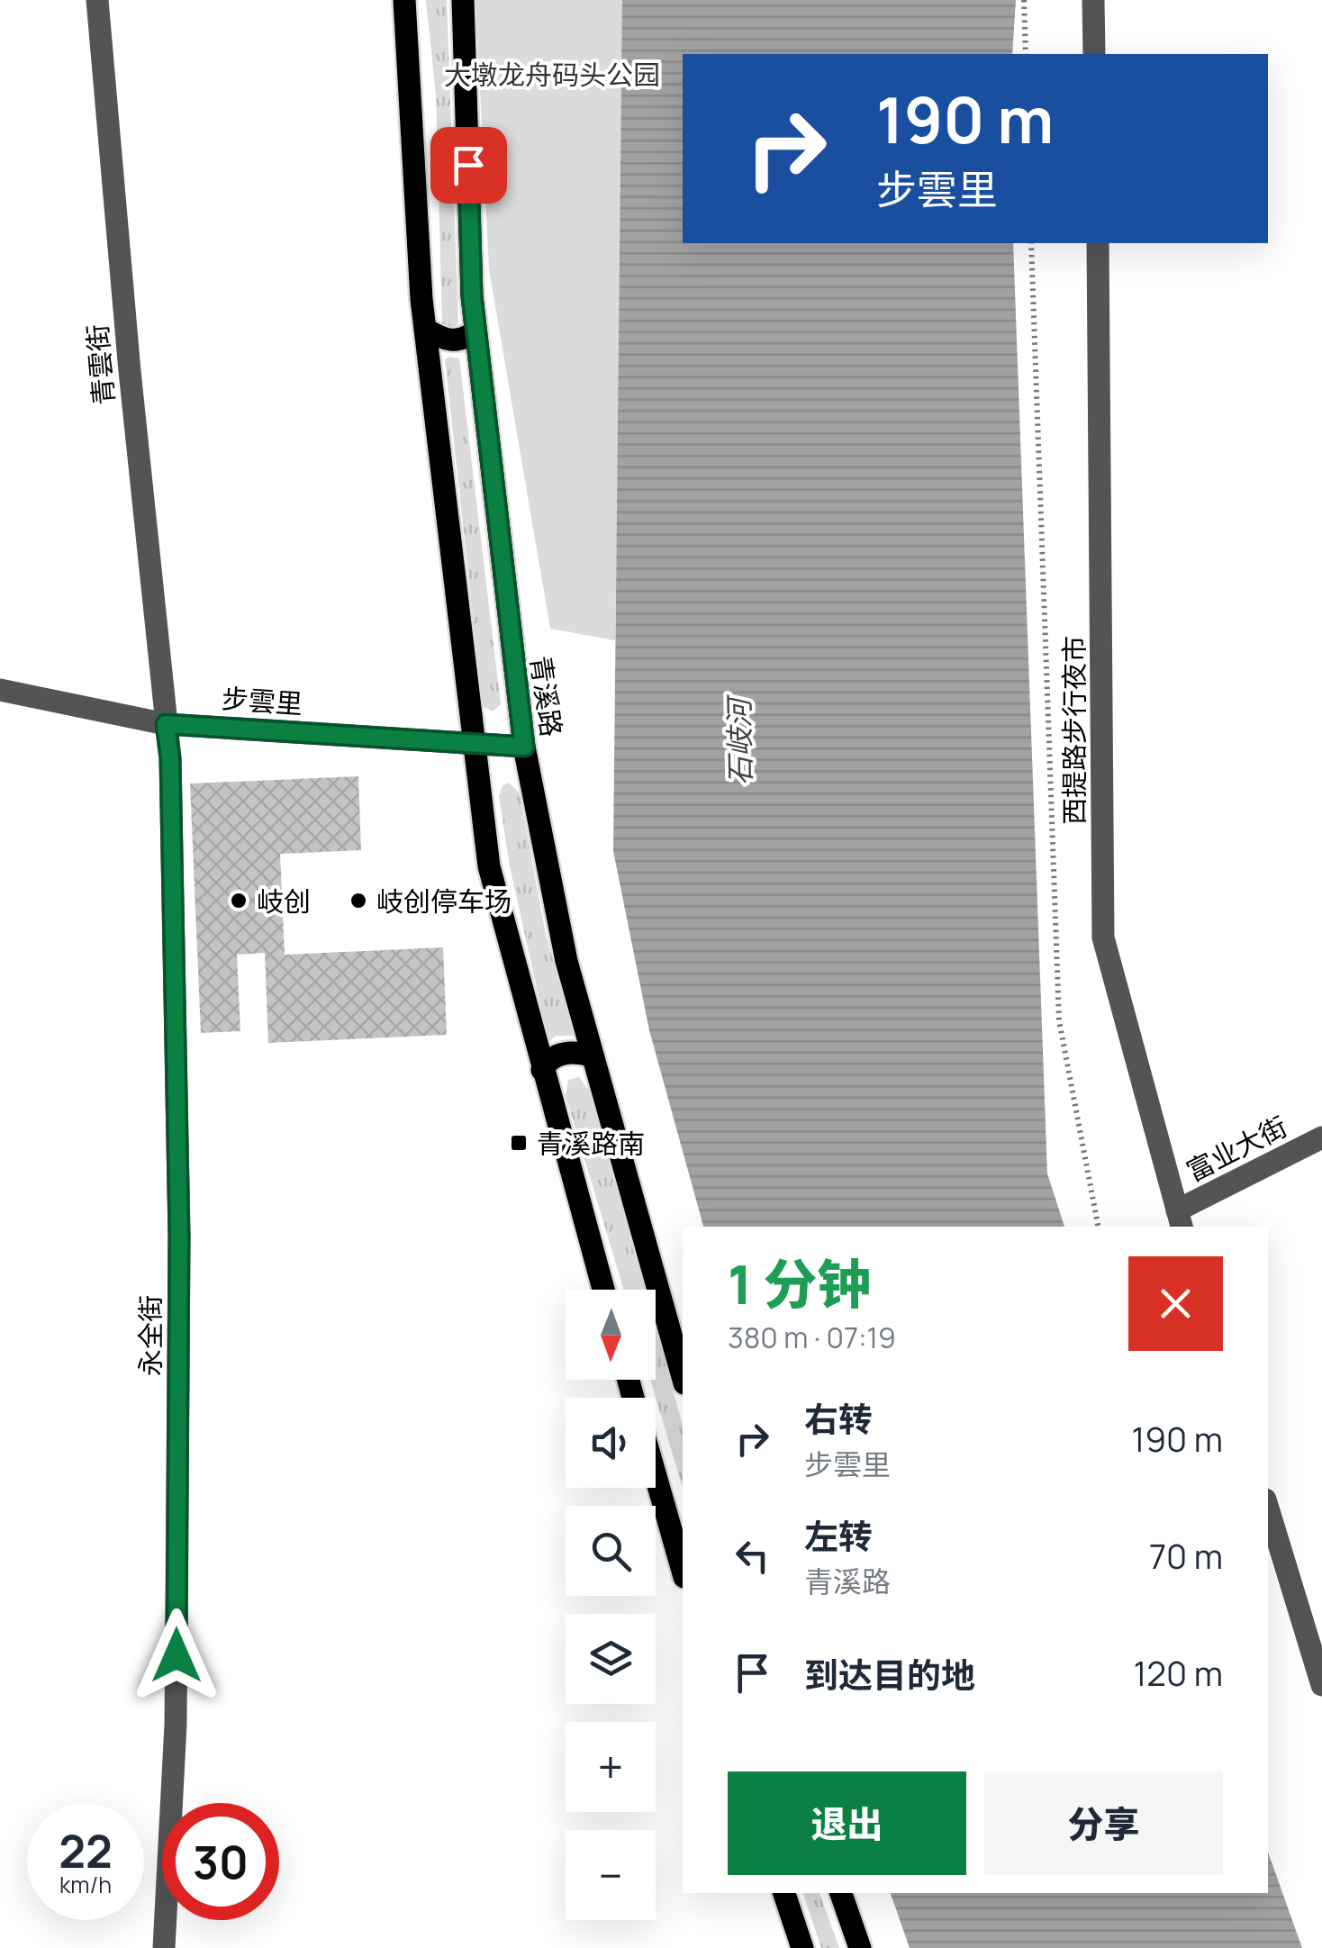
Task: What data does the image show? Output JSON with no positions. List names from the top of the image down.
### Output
{
  "streets": {
    "main road": ["青溪路"],
    "street": [
      "青雲街",
      "步雲里",
      "西提路步行夜市",
      "富业大街",
      "永全街"
    ]
  },
  "crossings": [
    ["青雲街", "步雲里"],
    ["青雲街", "永全街"],
    ["青溪路", "步雲里"],
    ["步雲里", "永全街"],
    ["西提路步行夜市", "富业大街"]
  ],
  "water": ["石岐河"],
  "parks": ["大墩龙舟码头公园"],
  "places": {
    "other": ["岐创", "岐创停车场"],
    "transit": ["青溪路南"]
  },
  "north": "bottom",
  "page": {
    "turn": ["190 m", "步雲里"],
    "heading": ["1 分钟", "380 m · 07:19"],
    "map_buttons": ["+", "−"],
    "list": [
      {
        "name": "右转",
        "note": "步雲里",
        "value": "190 m"
      },
      {
        "name": "左转",
        "note": "青溪路",
        "value": "70 m"
      },
      {
        "name": "到达目的地",
        "value": "120 m"
      }
    ],
    "buttons": ["退出", "分享"],
    "speed": "22 km/h",
    "limit": "30"
  }
}
